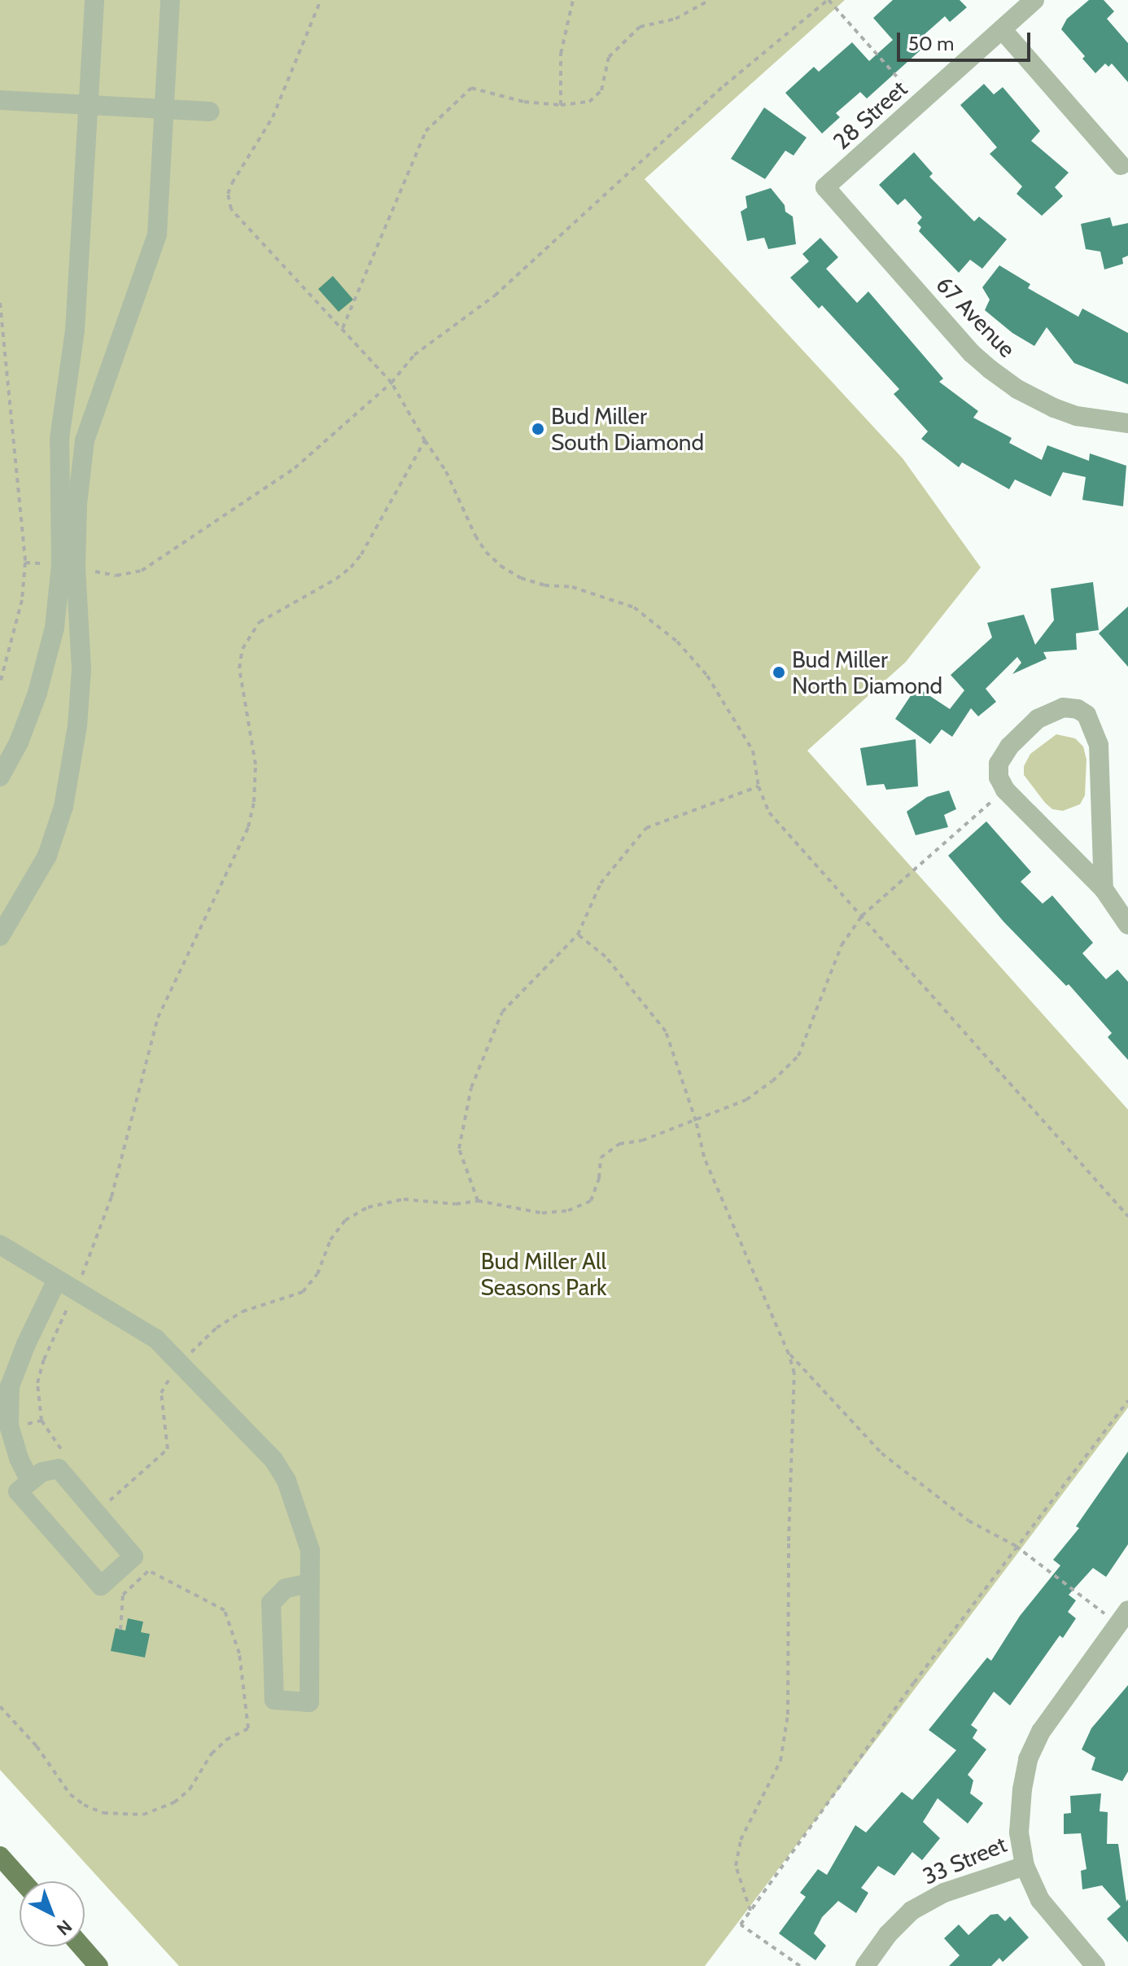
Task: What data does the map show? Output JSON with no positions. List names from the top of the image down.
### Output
{
  "streets": {
    "street": ["28 Street", "67 Avenue", "33 Street"]
  },
  "crossings": [
    ["28 Street", "67 Avenue"]
  ],
  "parks": ["Bud Miller All Seasons Park"],
  "places": ["Bud Miller South Diamond", "Bud Miller North Diamond"],
  "scale_bar": "50 m",
  "north": "bottom right"
}
